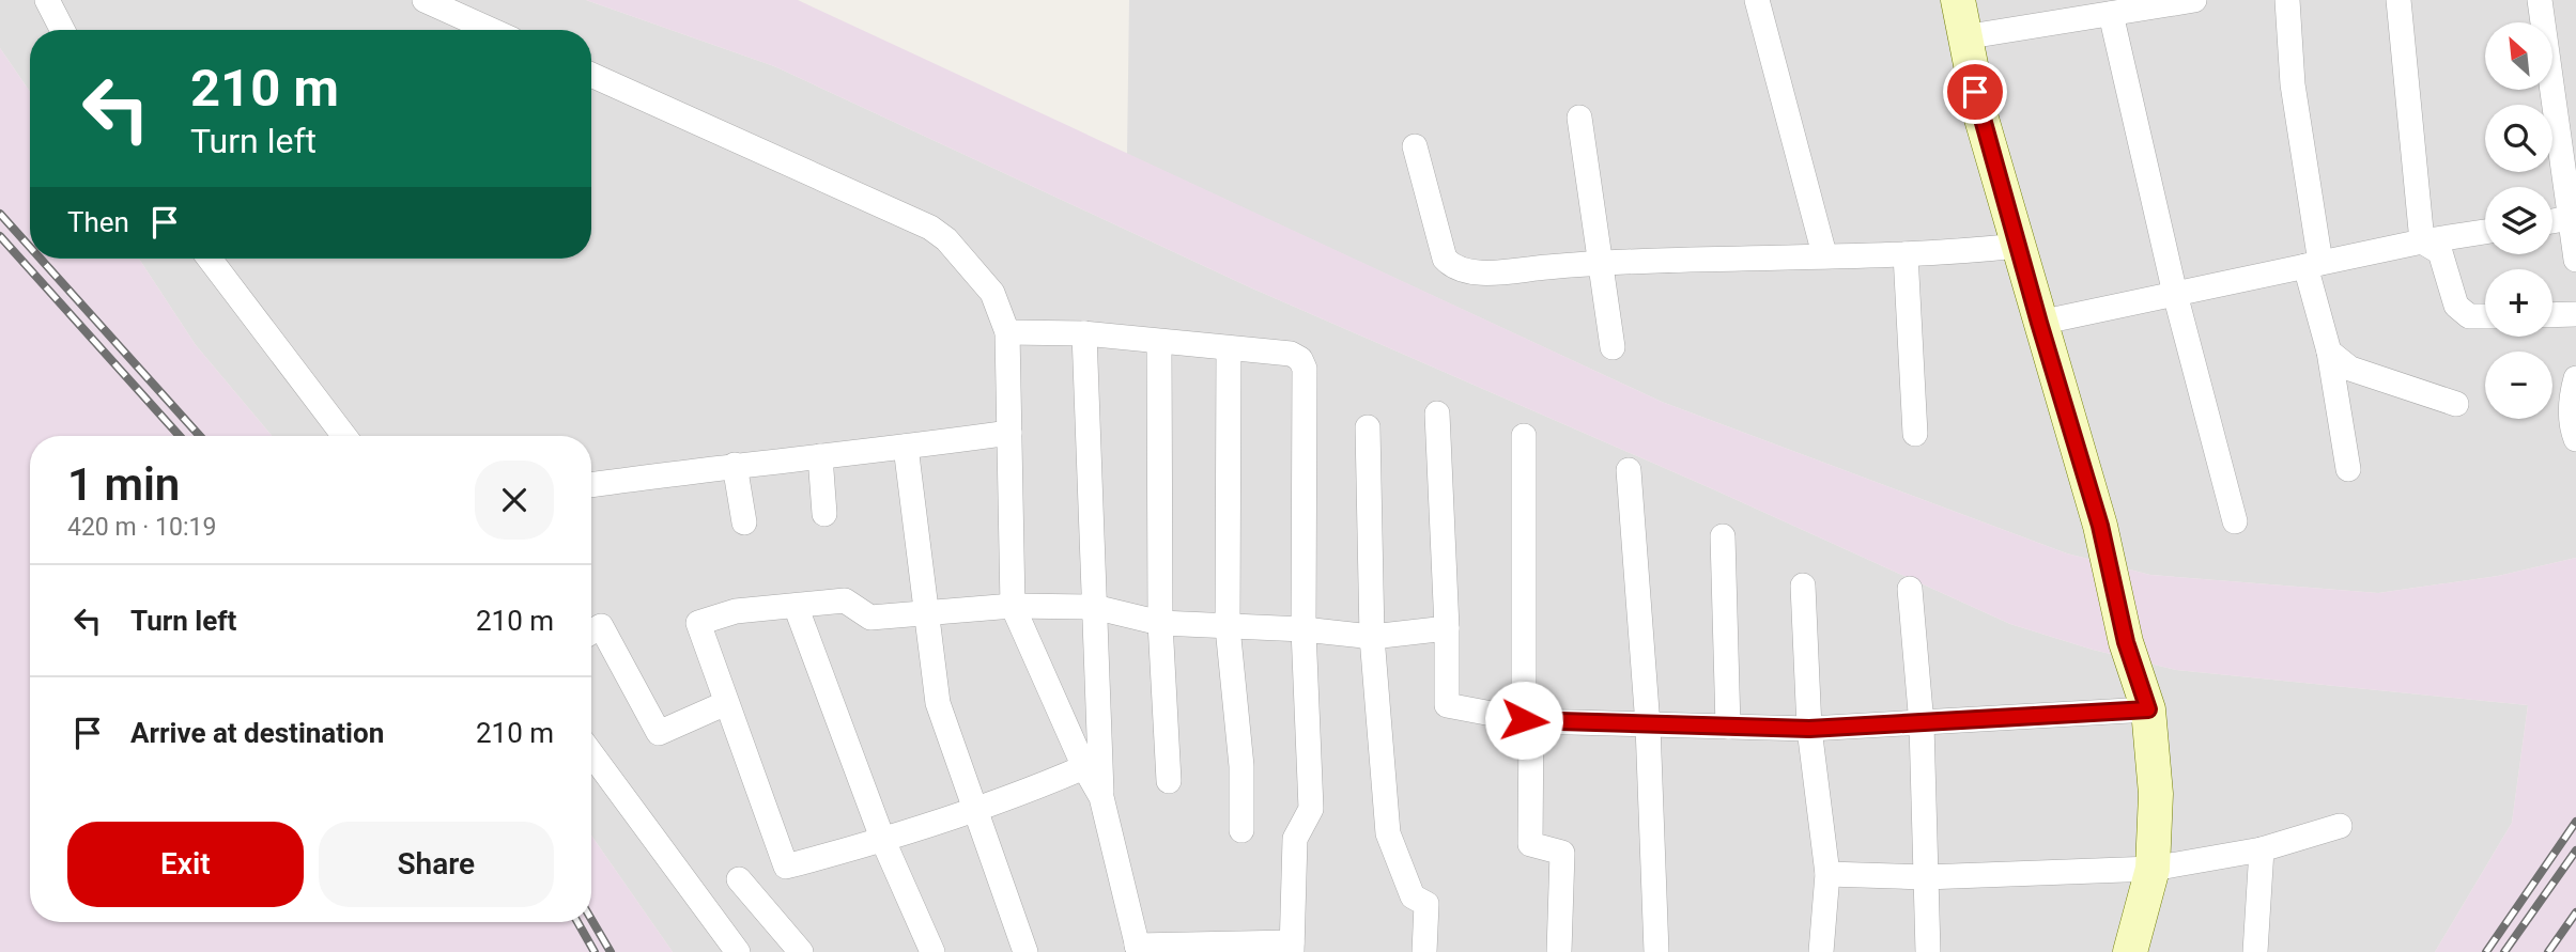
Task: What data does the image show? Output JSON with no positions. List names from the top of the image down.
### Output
{
  "north": "top left",
  "page": {
    "map_buttons": ["+", "−"],
    "turn": ["210 m", "Turn left"],
    "then": "Then",
    "heading": ["1 min", "420 m · 10:19"],
    "list": [
      {
        "name": "Turn left",
        "value": "210 m"
      },
      {
        "name": "Arrive at destination",
        "value": "210 m"
      }
    ],
    "buttons": ["Exit", "Share"]
  }
}
